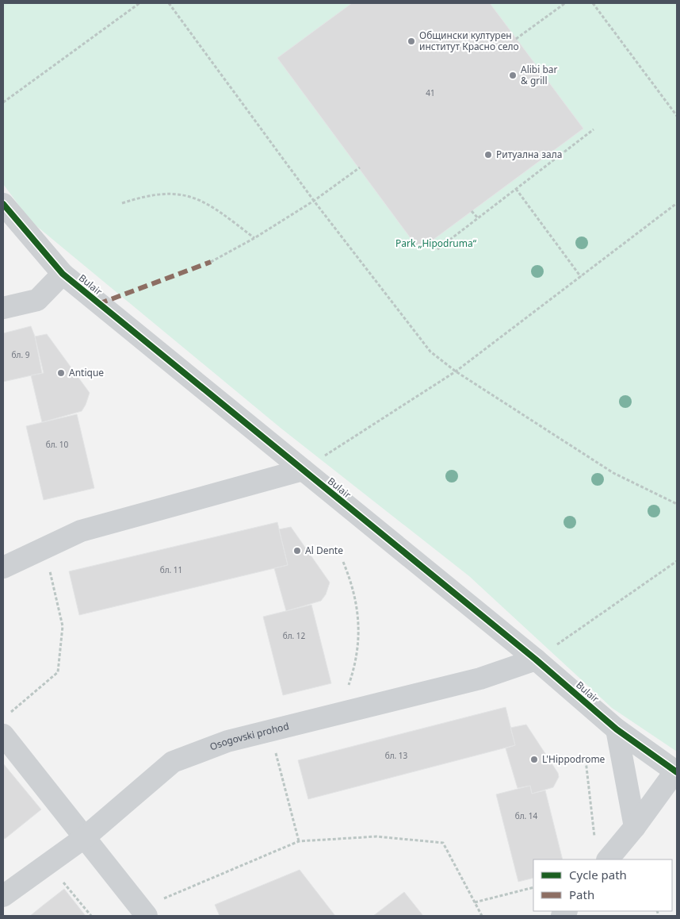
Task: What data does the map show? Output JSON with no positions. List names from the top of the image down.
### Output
{
  "streets": {
    "street": ["Bulair", "Osogovski prohod"]
  },
  "crossings": [
    ["Bulair", "Osogovski prohod"]
  ],
  "parks": ["Park „Hipodruma“"],
  "places": [
    "Общински културен институт Красно село",
    "Alibi bar & grill",
    "Ритуална зала",
    "Antique",
    "Al Dente",
    "L'Hippodrome"
  ],
  "house_numbers": [
    "41",
    "бл. 9",
    "бл. 10",
    "бл. 11",
    "бл. 12",
    "бл. 13",
    "бл. 14"
  ],
  "legend": ["Cycle path", "Path"]
}
